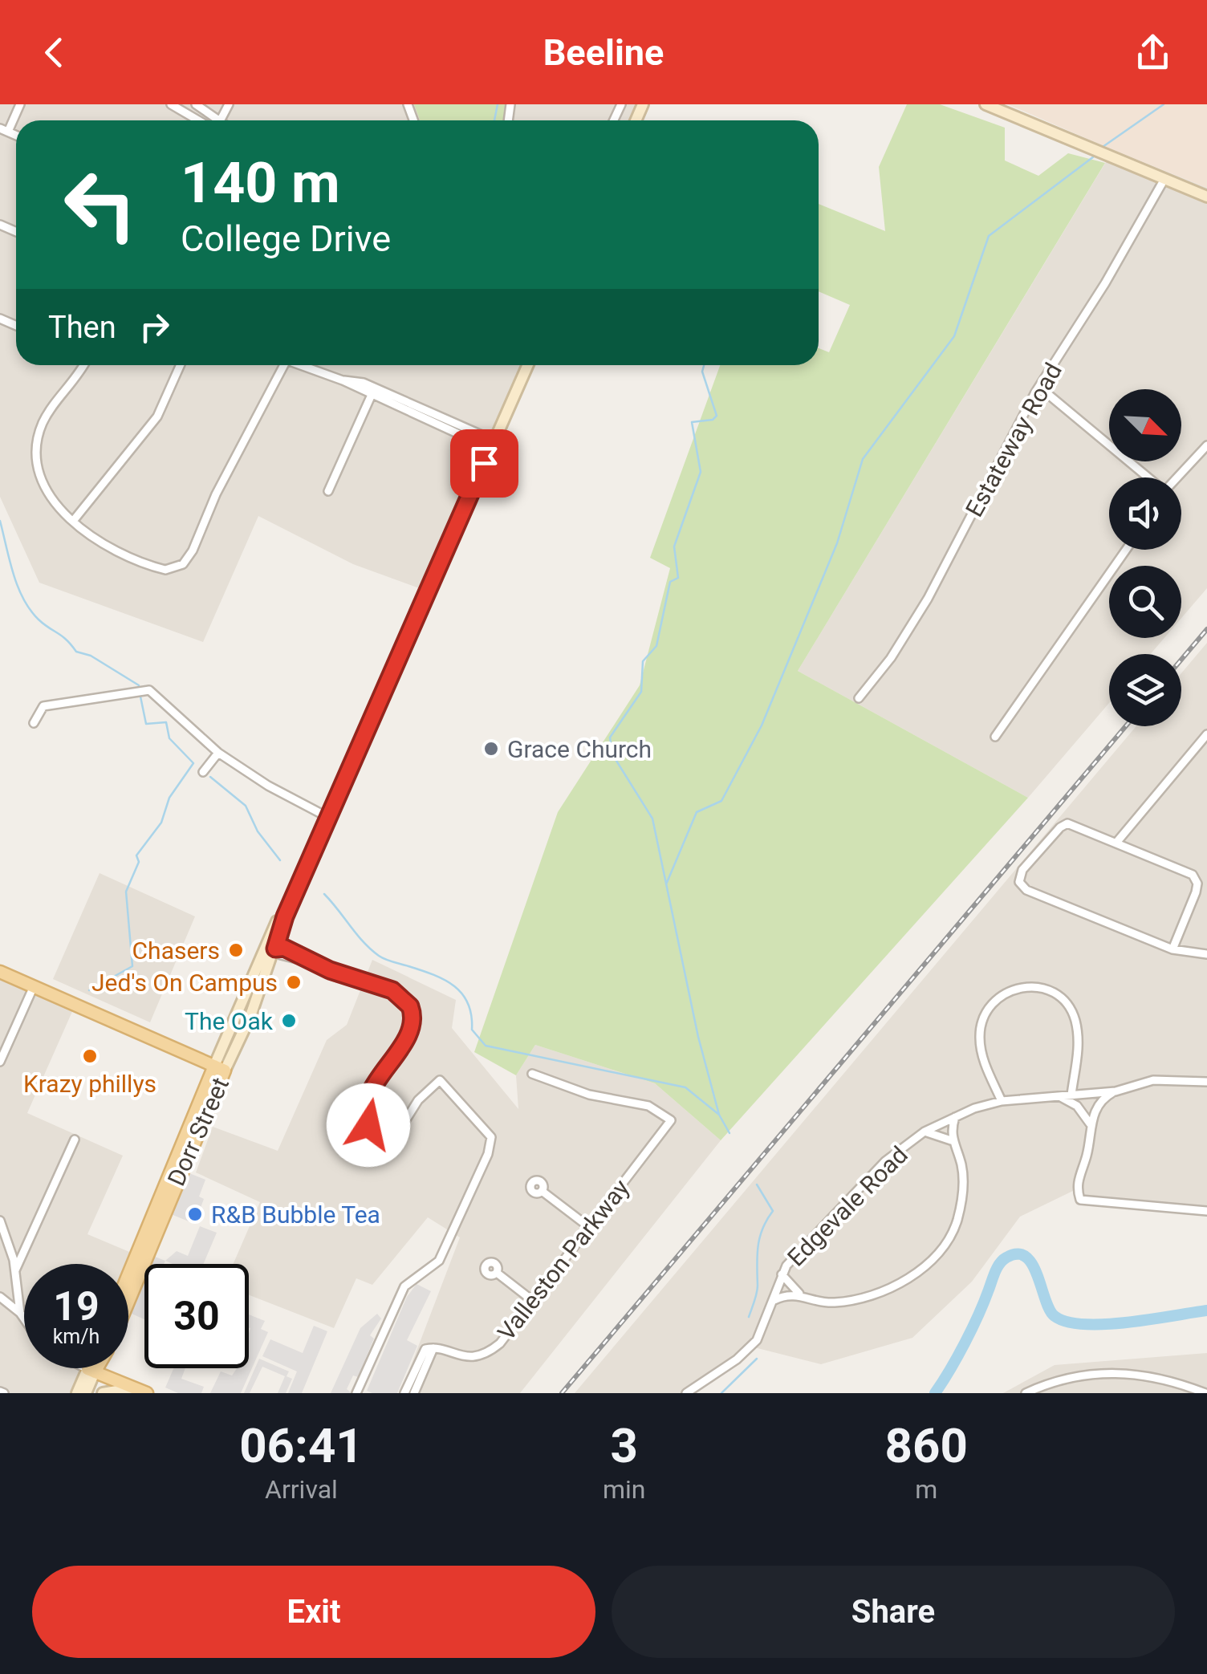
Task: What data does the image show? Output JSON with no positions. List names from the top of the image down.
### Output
{
  "streets": {
    "main road": ["Dorr Street"],
    "street": ["Estateway Road", "Edgevale Road", "Valleston Parkway"]
  },
  "places": [
    "Grace Church",
    "Chasers",
    "Jed's On Campus",
    "The Oak",
    "Krazy phillys",
    "R&B Bubble Tea"
  ],
  "north": "bottom right",
  "page": {
    "header": "Beeline",
    "turn": ["140 m", "College Drive"],
    "then": "Then",
    "speed": "19 km/h",
    "limit": "30",
    "eta": [
      "06:41",
      "Arrival",
      "3",
      "min",
      "860",
      "m"
    ],
    "buttons": ["Exit", "Share"]
  }
}
